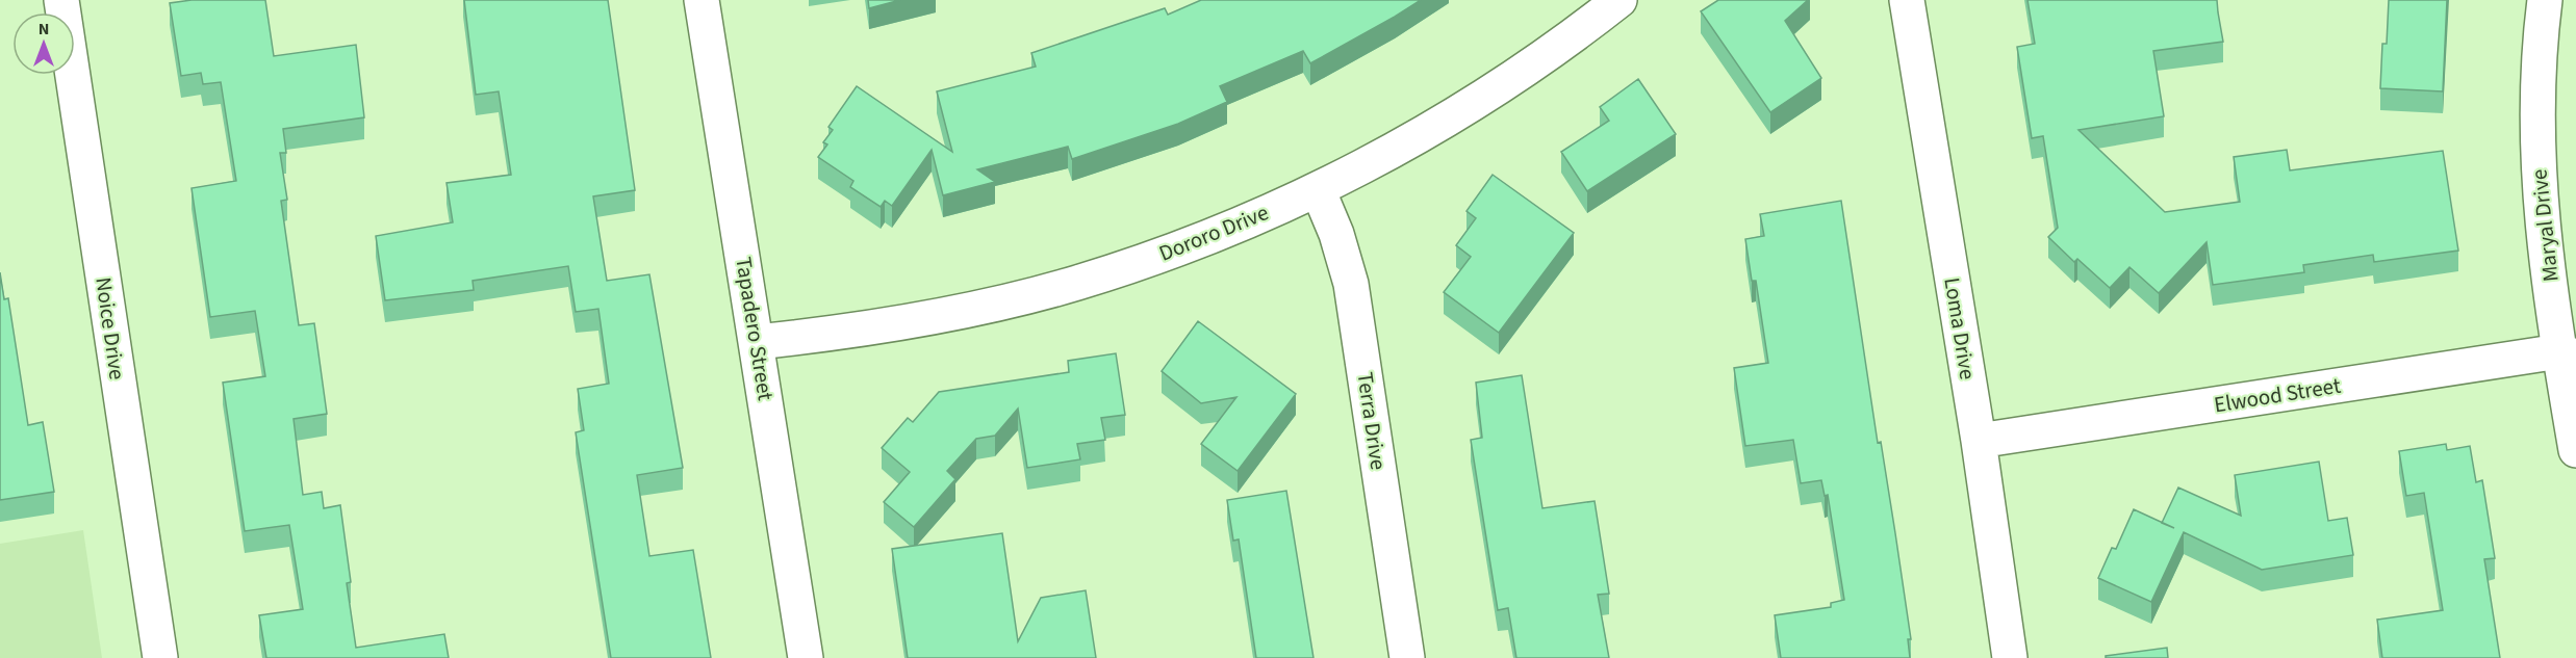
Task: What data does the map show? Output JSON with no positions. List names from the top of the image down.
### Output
{
  "streets": {
    "street": [
      "Maryal Drive",
      "Dororo Drive",
      "Noice Drive",
      "Tapadero Street",
      "Loma Drive",
      "Elwood Street",
      "Terra Drive"
    ]
  },
  "crossings": [
    ["Maryal Drive", "Elwood Street"],
    ["Dororo Drive", "Tapadero Street"],
    ["Dororo Drive", "Terra Drive"],
    ["Loma Drive", "Elwood Street"]
  ],
  "north": "top"
}
